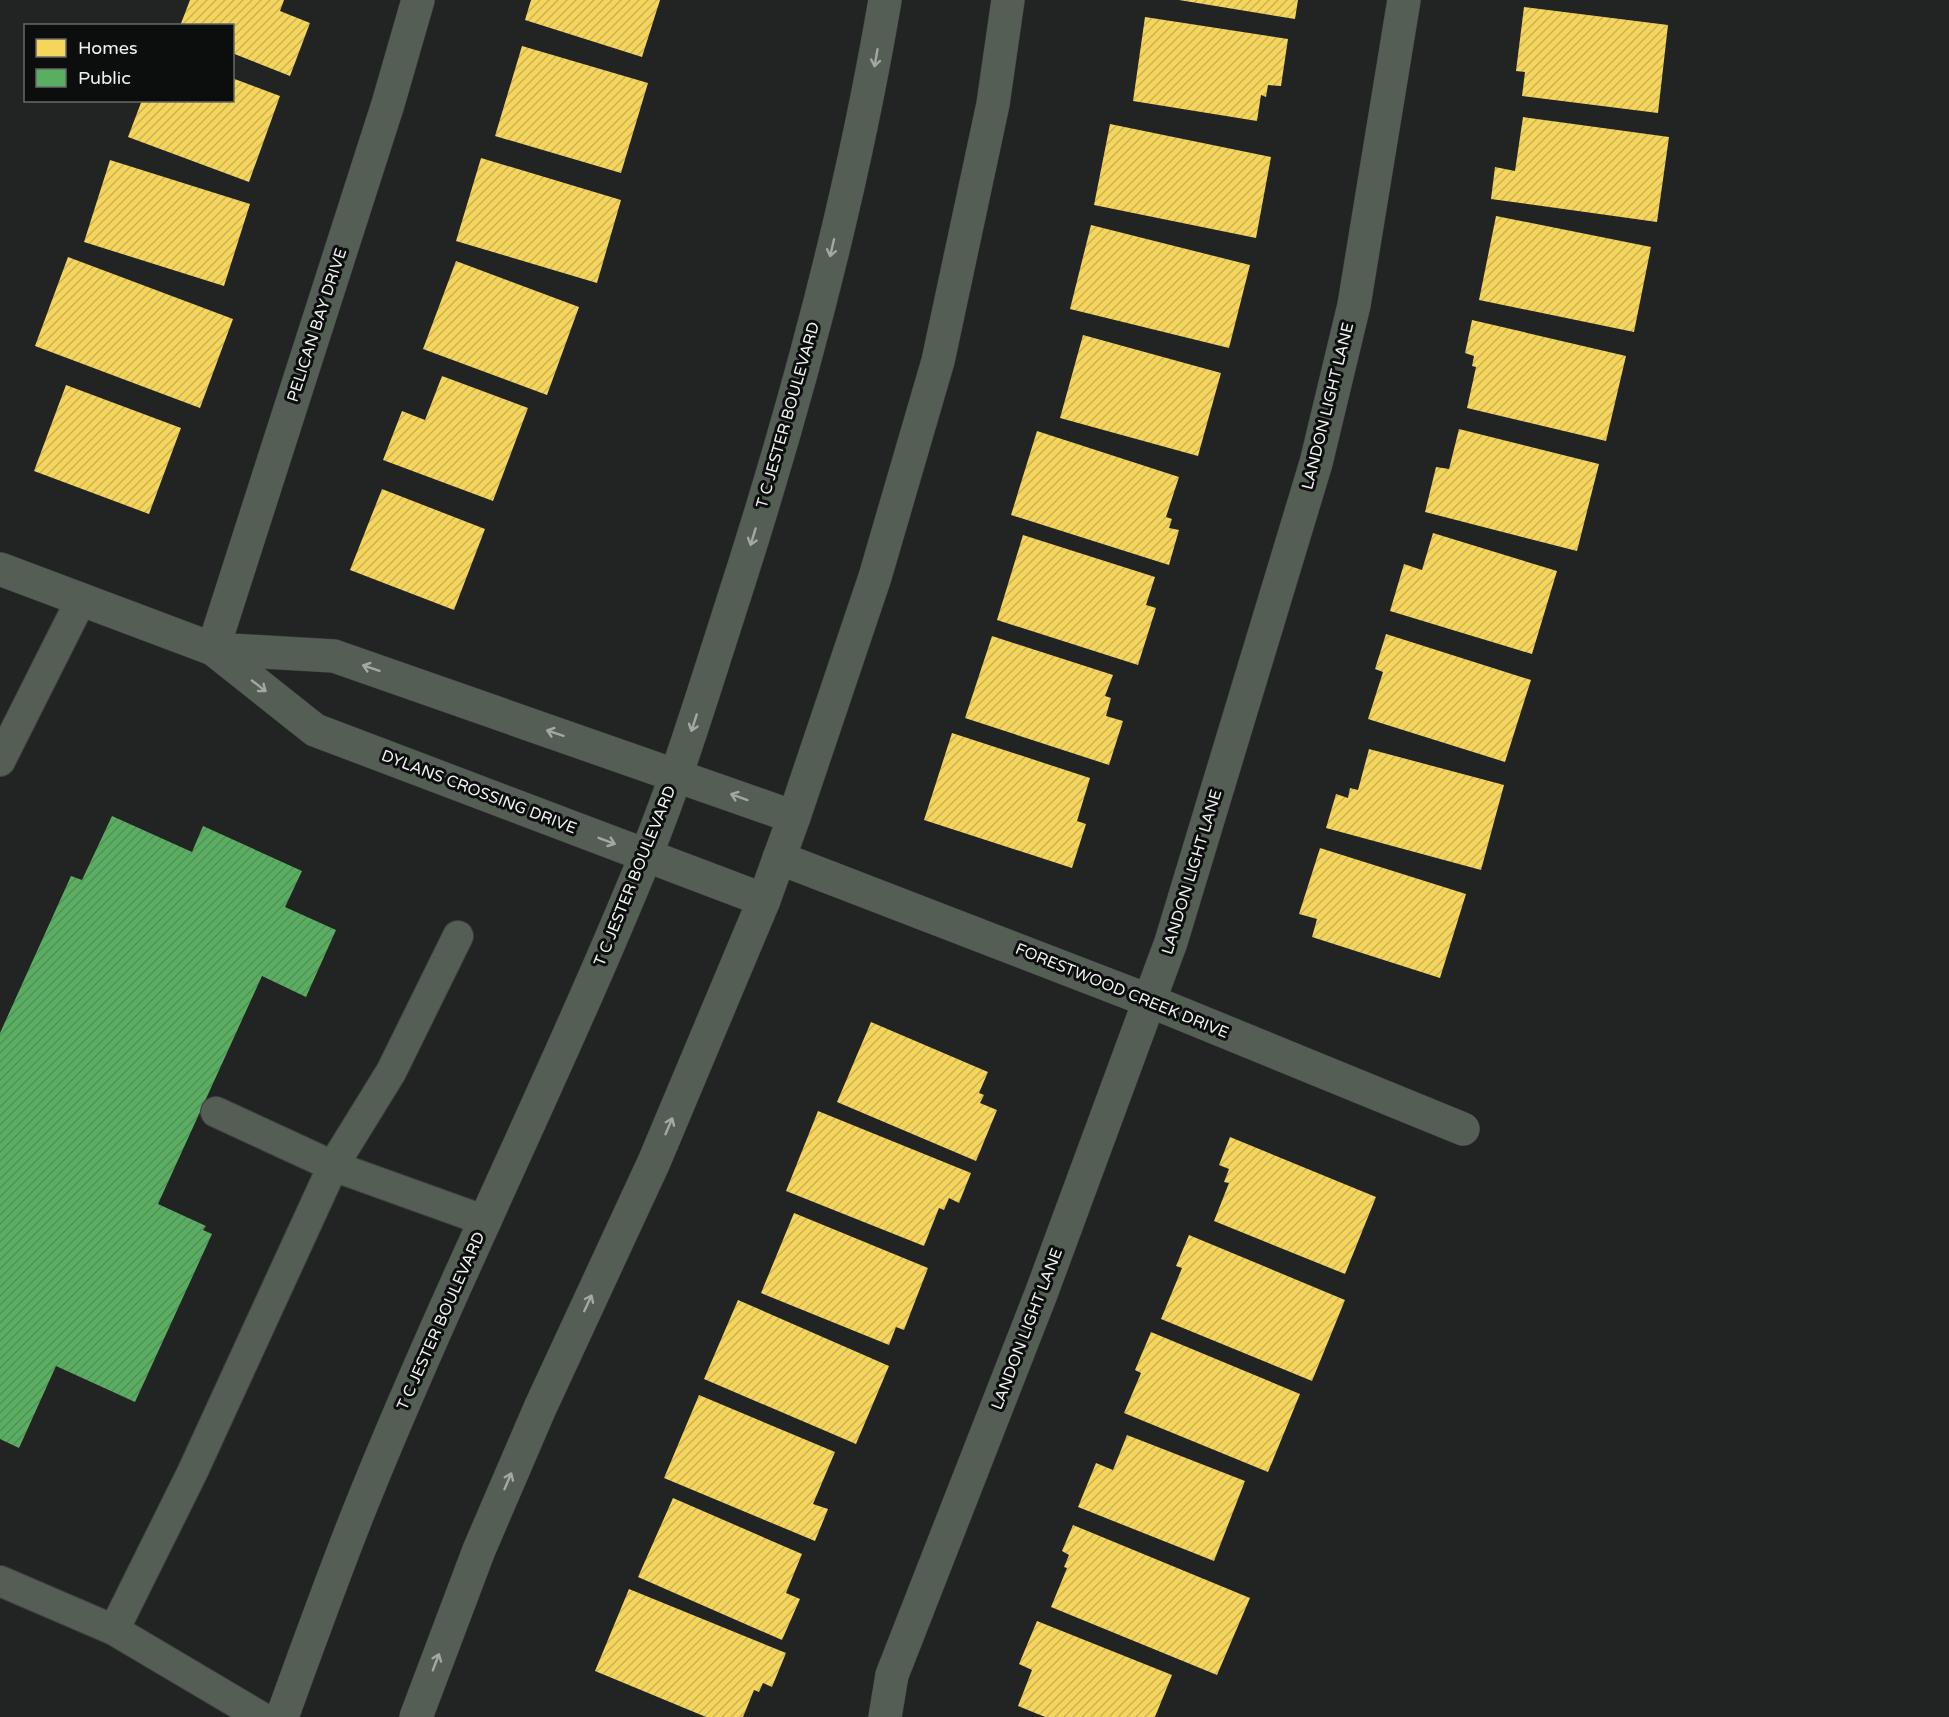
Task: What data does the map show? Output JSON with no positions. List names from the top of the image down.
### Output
{
  "streets": {
    "street": [
      "PELICAN BAY DRIVE",
      "LANDON LIGHT LANE",
      "T C JESTER BOULEVARD",
      "DYLANS CROSSING DRIVE",
      "FORESTWOOD CREEK DRIVE"
    ]
  },
  "crossings": [
    ["PELICAN BAY DRIVE", "DYLANS CROSSING DRIVE"],
    ["LANDON LIGHT LANE", "FORESTWOOD CREEK DRIVE"],
    ["T C JESTER BOULEVARD", "DYLANS CROSSING DRIVE"]
  ],
  "legend": ["Homes", "Public"]
}
